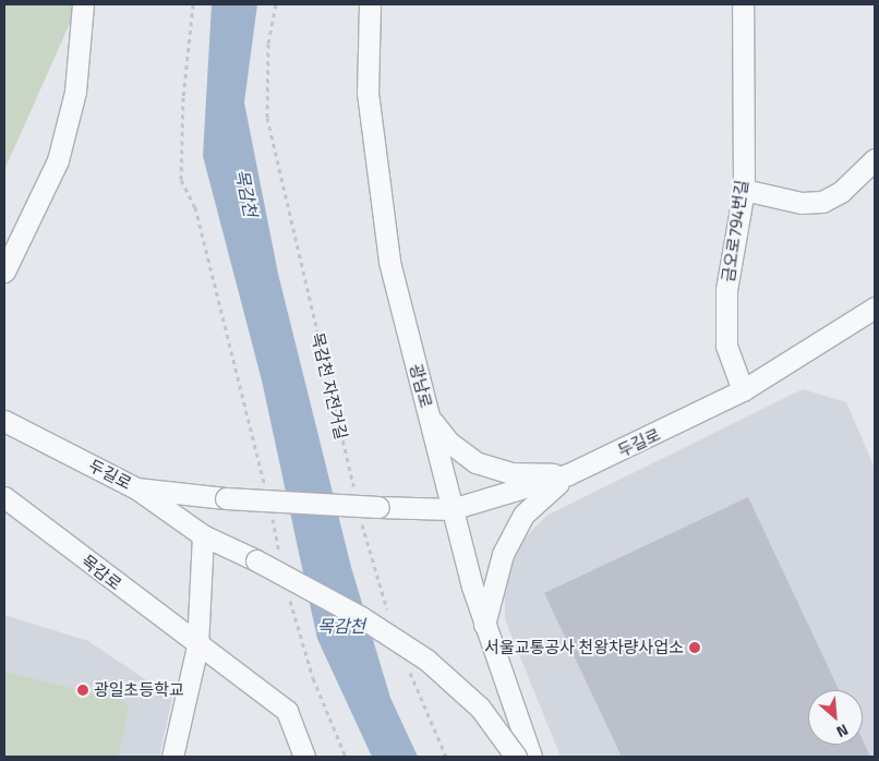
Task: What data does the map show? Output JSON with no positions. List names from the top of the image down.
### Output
{
  "streets": {
    "street": [
      "금오로794번길",
      "광남로",
      "두길로",
      "목감로"
    ],
    "path": ["목감천 자전거길"]
  },
  "crossings": [
    ["금오로794번길", "두길로"],
    ["광남로", "두길로"]
  ],
  "water": ["목감천"],
  "places": ["서울교통공사 천왕차량사업소", "광일초등학교"],
  "north": "bottom right"
}
